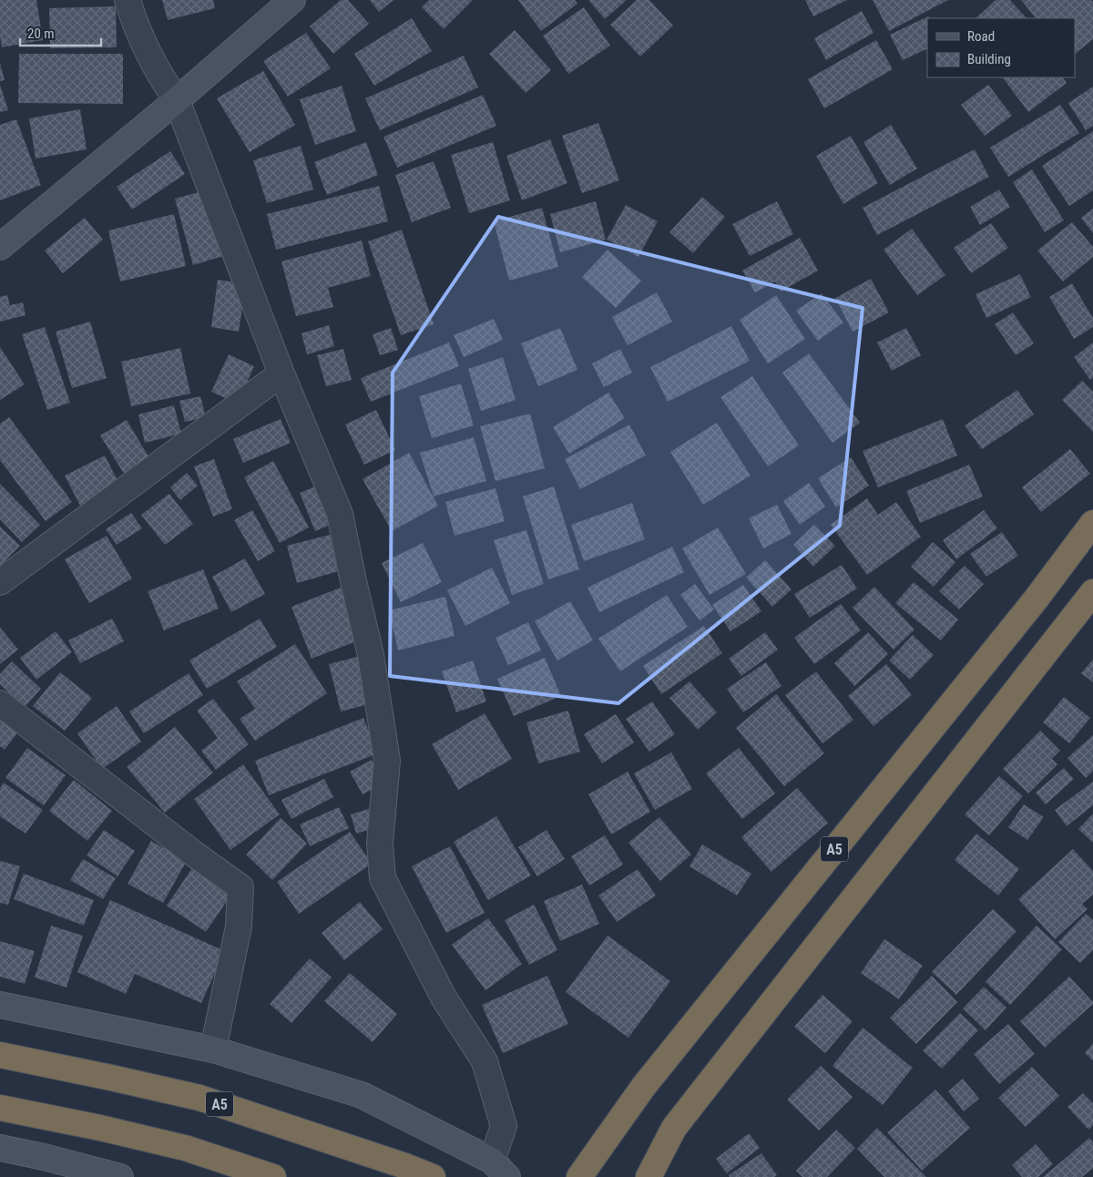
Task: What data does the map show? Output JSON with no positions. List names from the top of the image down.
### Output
{
  "streets": {
    "highway": ["A5"]
  },
  "legend": ["Road", "Building"],
  "scale_bar": "20 m"
}
